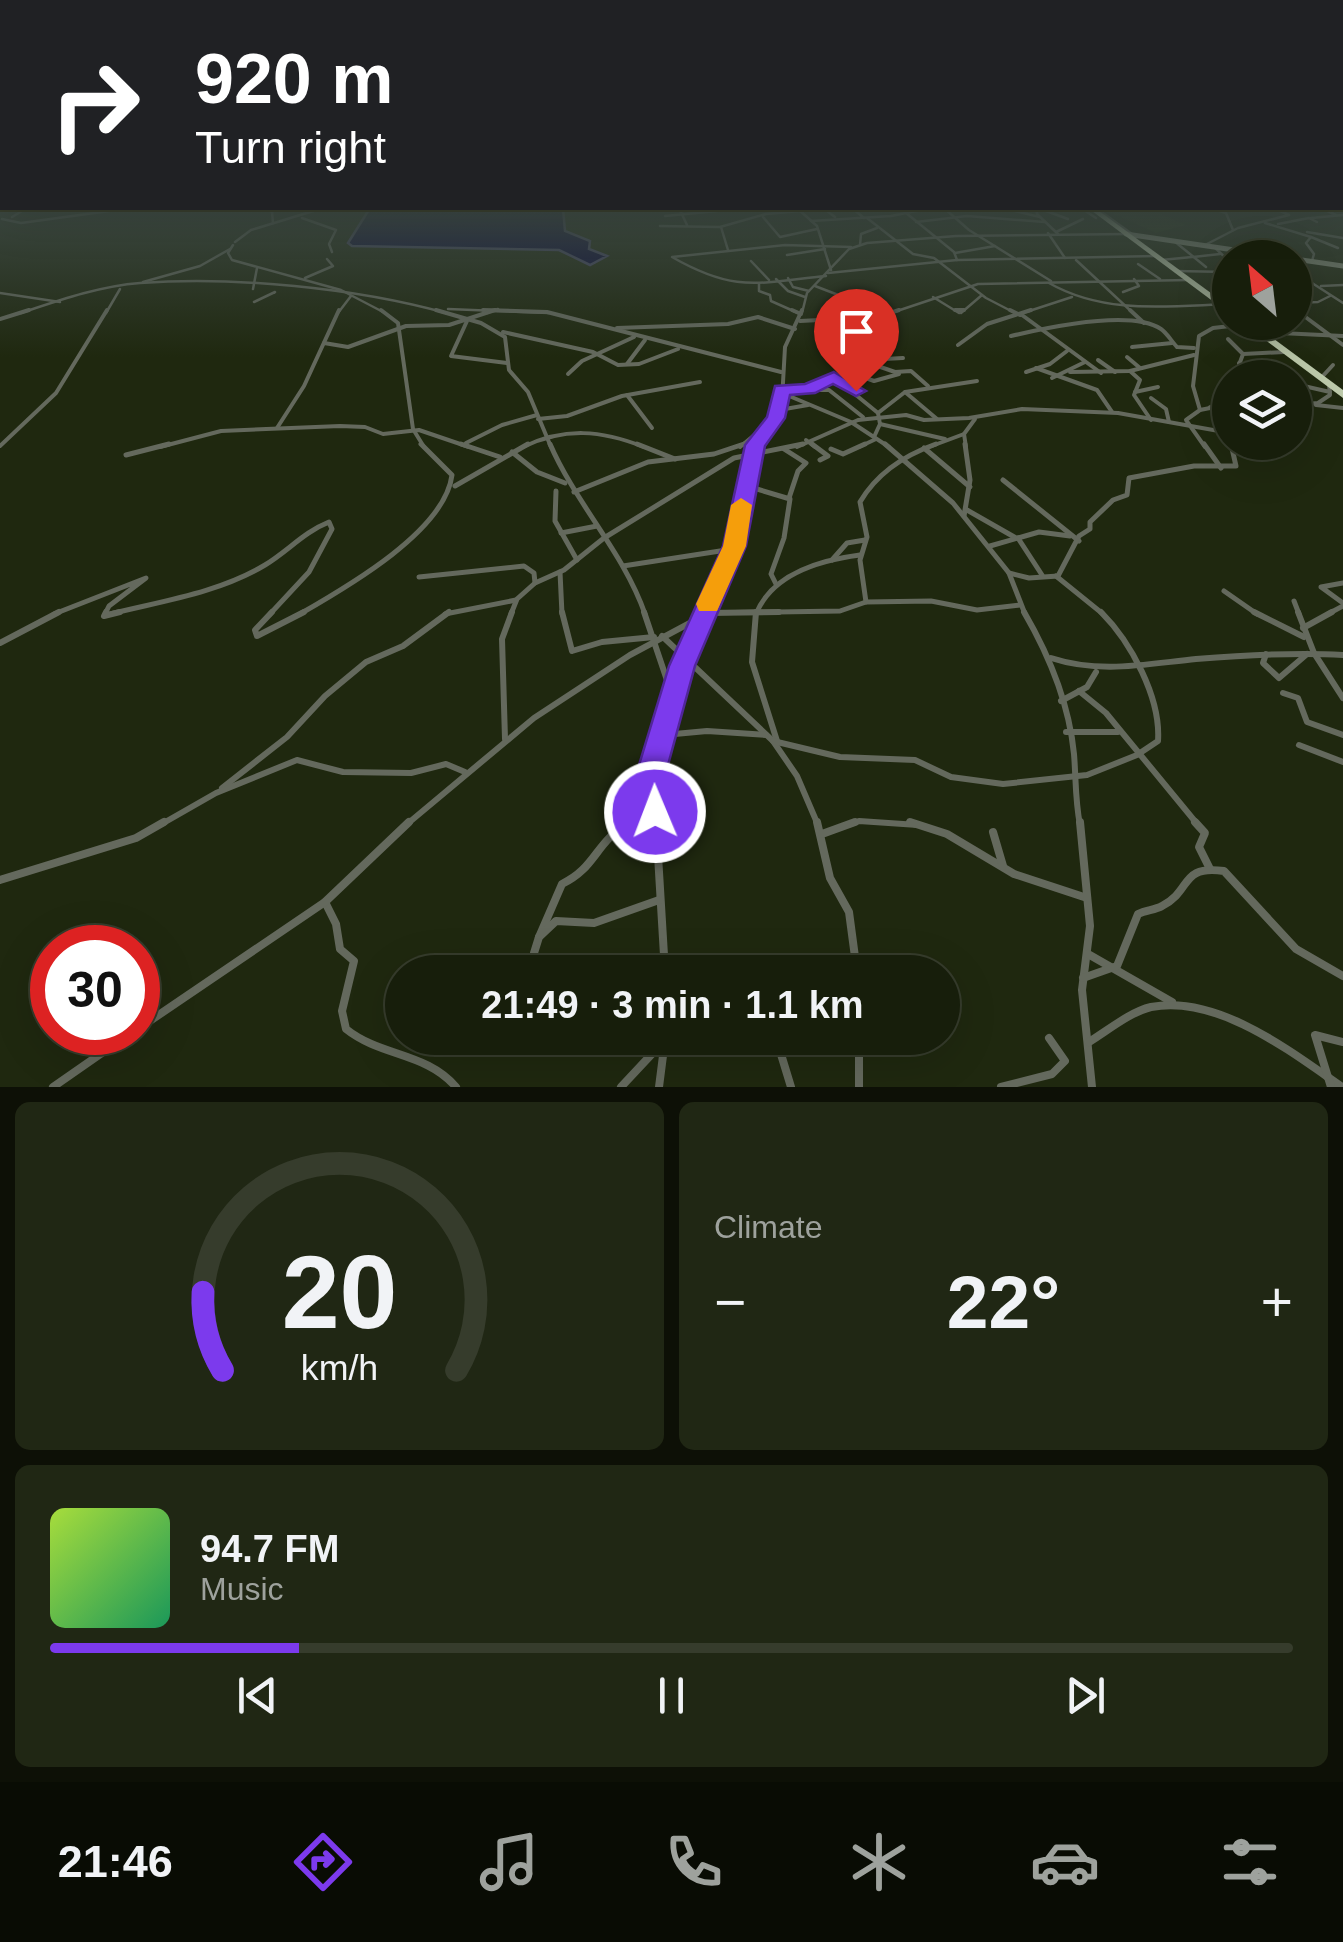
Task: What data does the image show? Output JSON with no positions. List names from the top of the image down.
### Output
{
  "north": "top left",
  "page": {
    "turn": ["920 m", "Turn right"],
    "limit": "30",
    "trip": "21:49 · 3 min · 1.1 km",
    "tile": "Climate",
    "heat": ["−", "22°", "+"],
    "song": ["94.7 FM", "Music"],
    "tabs": "21:46",
    "gauge": ["20", "km/h"]
  }
}
